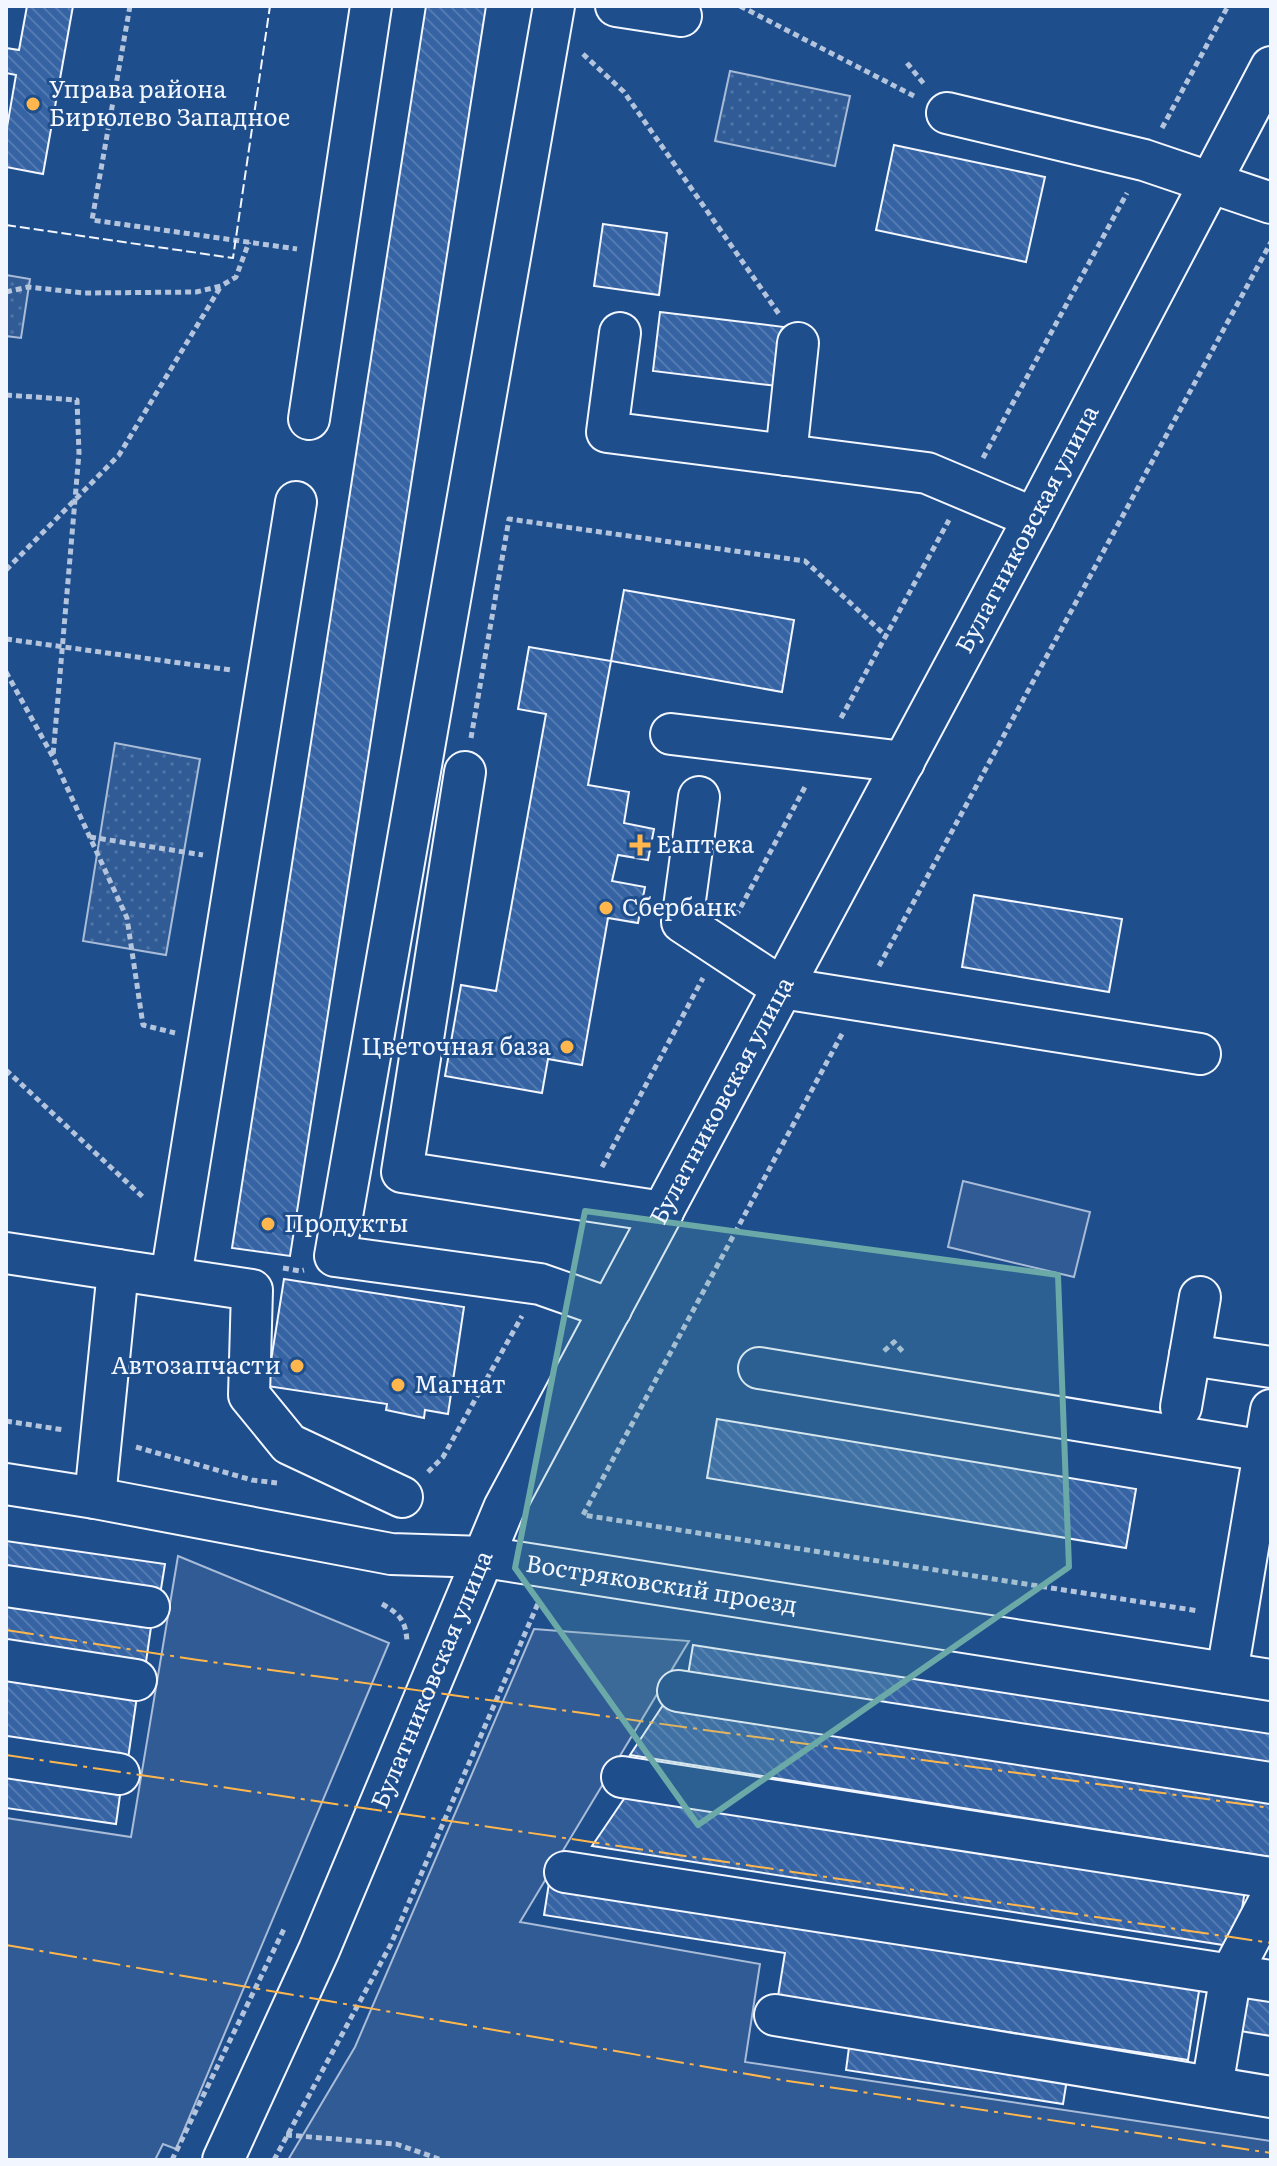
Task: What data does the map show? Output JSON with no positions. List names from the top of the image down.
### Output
{
  "streets": {
    "street": ["Булатниковская улица", "Востряковский проезд"]
  },
  "crossings": [
    ["Булатниковская улица", "Востряковский проезд"]
  ],
  "places": {
    "other": [
      "Управа района Бирюлево Западное",
      "Сбербанк",
      "Цветочная база",
      "Продукты",
      "Автозапчасти",
      "Магнат"
    ],
    "health": ["Еаптека"]
  }
}
